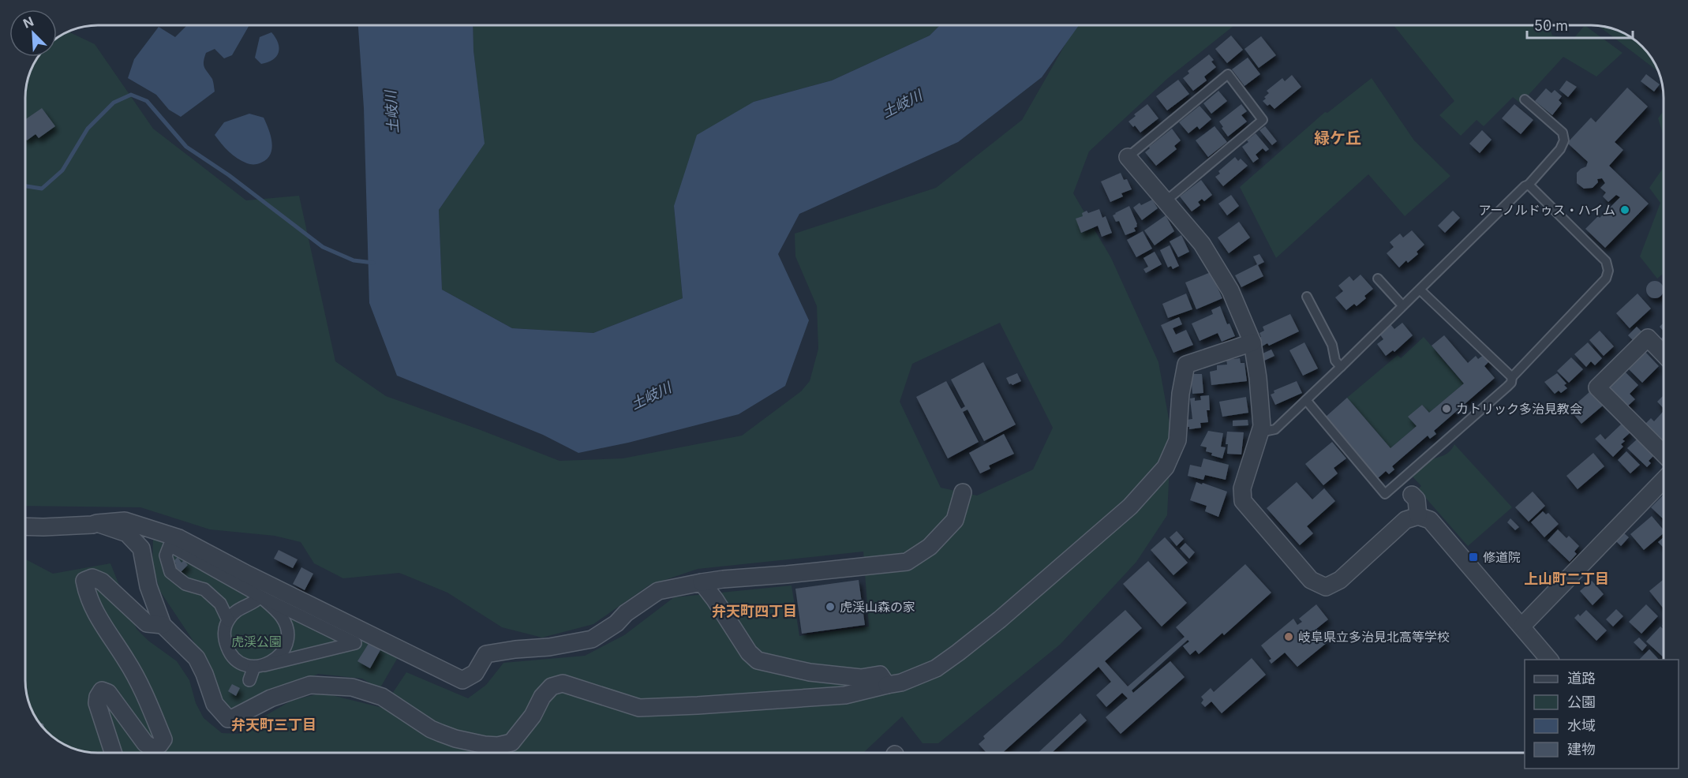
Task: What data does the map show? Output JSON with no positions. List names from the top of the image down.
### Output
{
  "districts": [
    "緑ケ丘",
    "上山町二丁目",
    "弁天町四丁目",
    "弁天町三丁目"
  ],
  "water": ["土岐川"],
  "parks": ["虎渓公園"],
  "places": {
    "other": [
      "アーノルドゥス・ハイム",
      "カトリック多治見教会",
      "虎渓山森の家",
      "岐阜県立多治見北高等学校"
    ],
    "transit": ["修道院"]
  },
  "legend": [
    "道路",
    "公園",
    "水域",
    "建物"
  ],
  "scale_bar": "50 m",
  "north": "top left"
}
